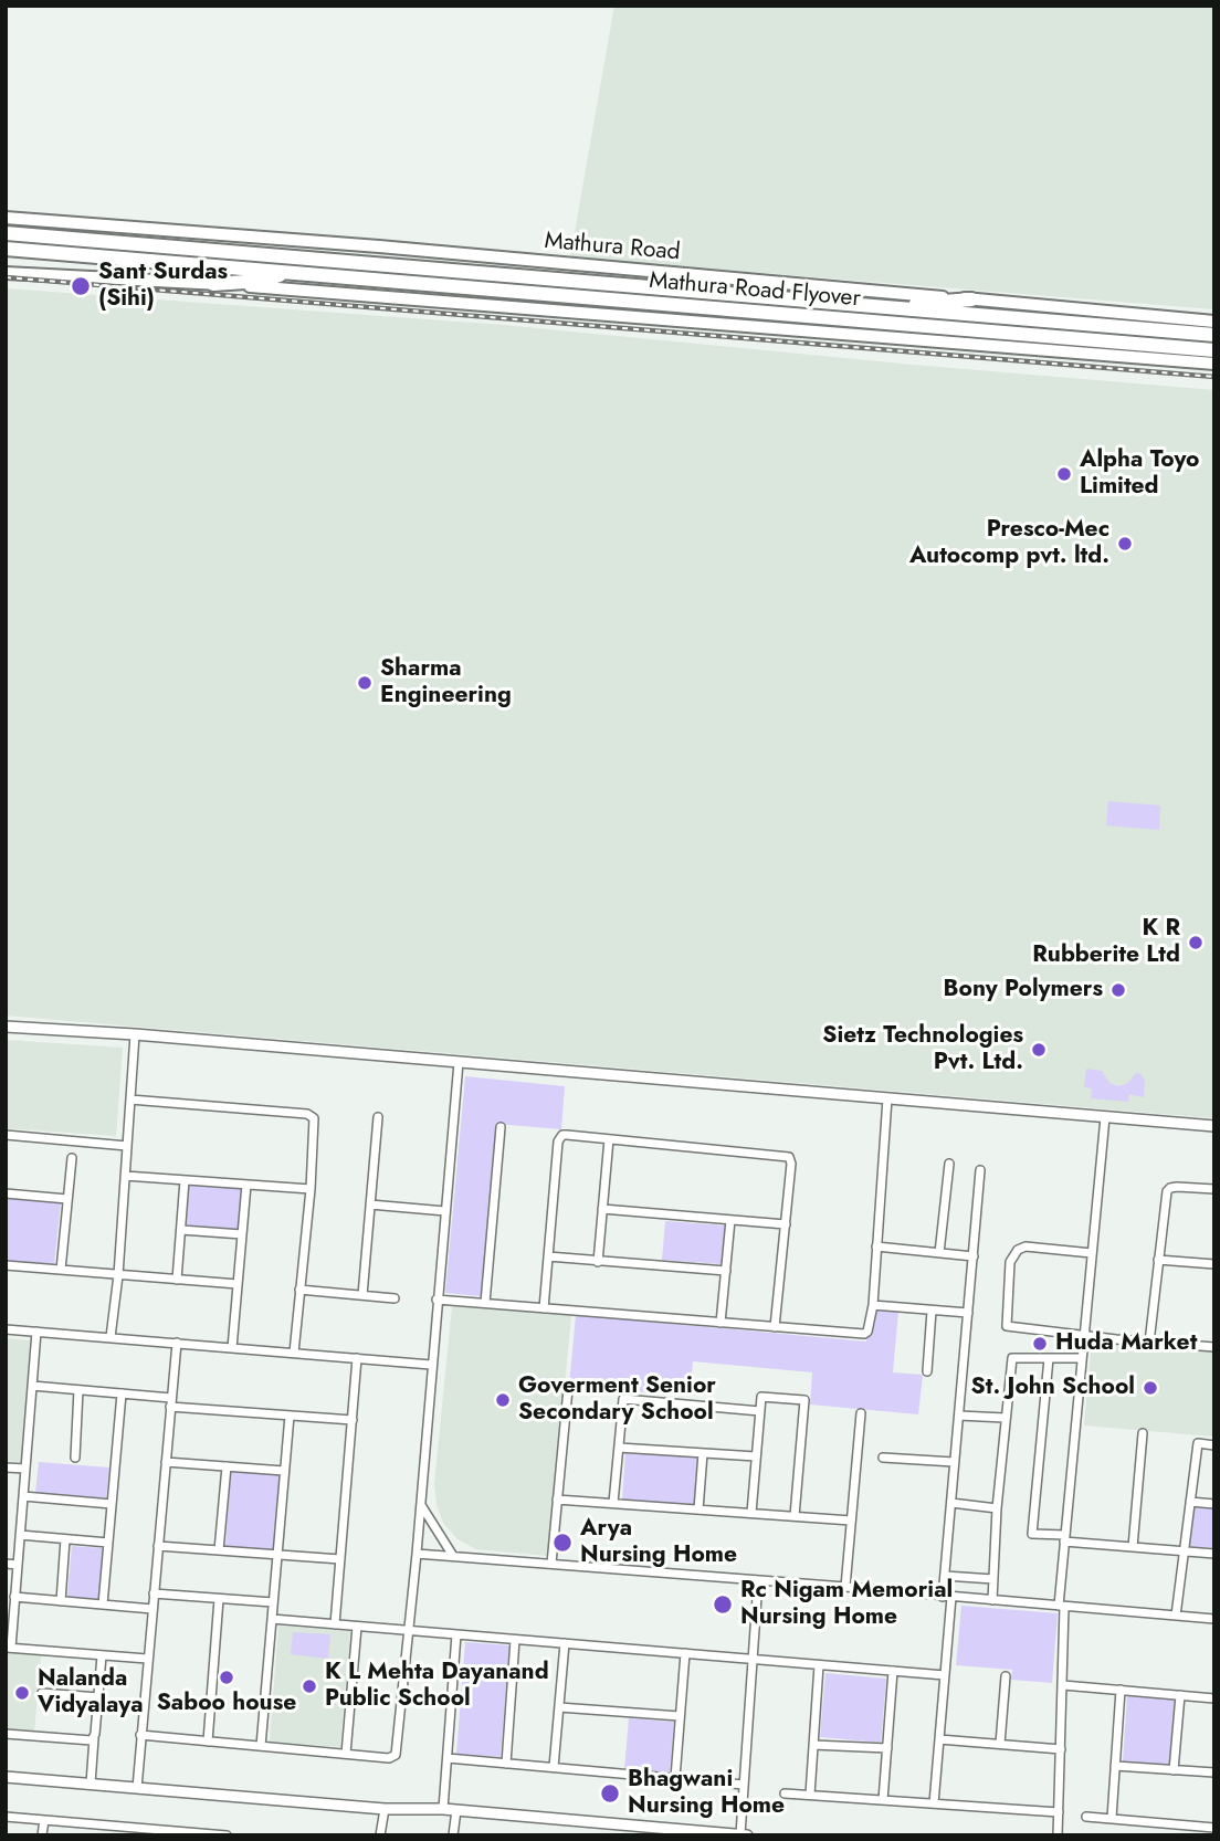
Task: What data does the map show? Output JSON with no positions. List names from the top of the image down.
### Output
{
  "streets": {
    "highway": ["Mathura Road", "Mathura Road Flyover"]
  },
  "crossings": [
    ["Mathura Road", "Mathura Road Flyover"]
  ],
  "places": [
    "Sant Surdas (Sihi)",
    "Alpha Toyo Limited",
    "Presco-Mec Autocomp pvt. ltd.",
    "Sharma Engineering",
    "K R Rubberite Ltd",
    "Bony Polymers",
    "Sietz Technologies Pvt. Ltd.",
    "Huda Market",
    "St. John School",
    "Goverment Senior Secondary School",
    "Arya Nursing Home",
    "Rc Nigam Memorial Nursing Home",
    "Saboo house",
    "K L Mehta Dayanand Public School",
    "Nalanda Vidyalaya",
    "Bhagwani Nursing Home"
  ]
}
